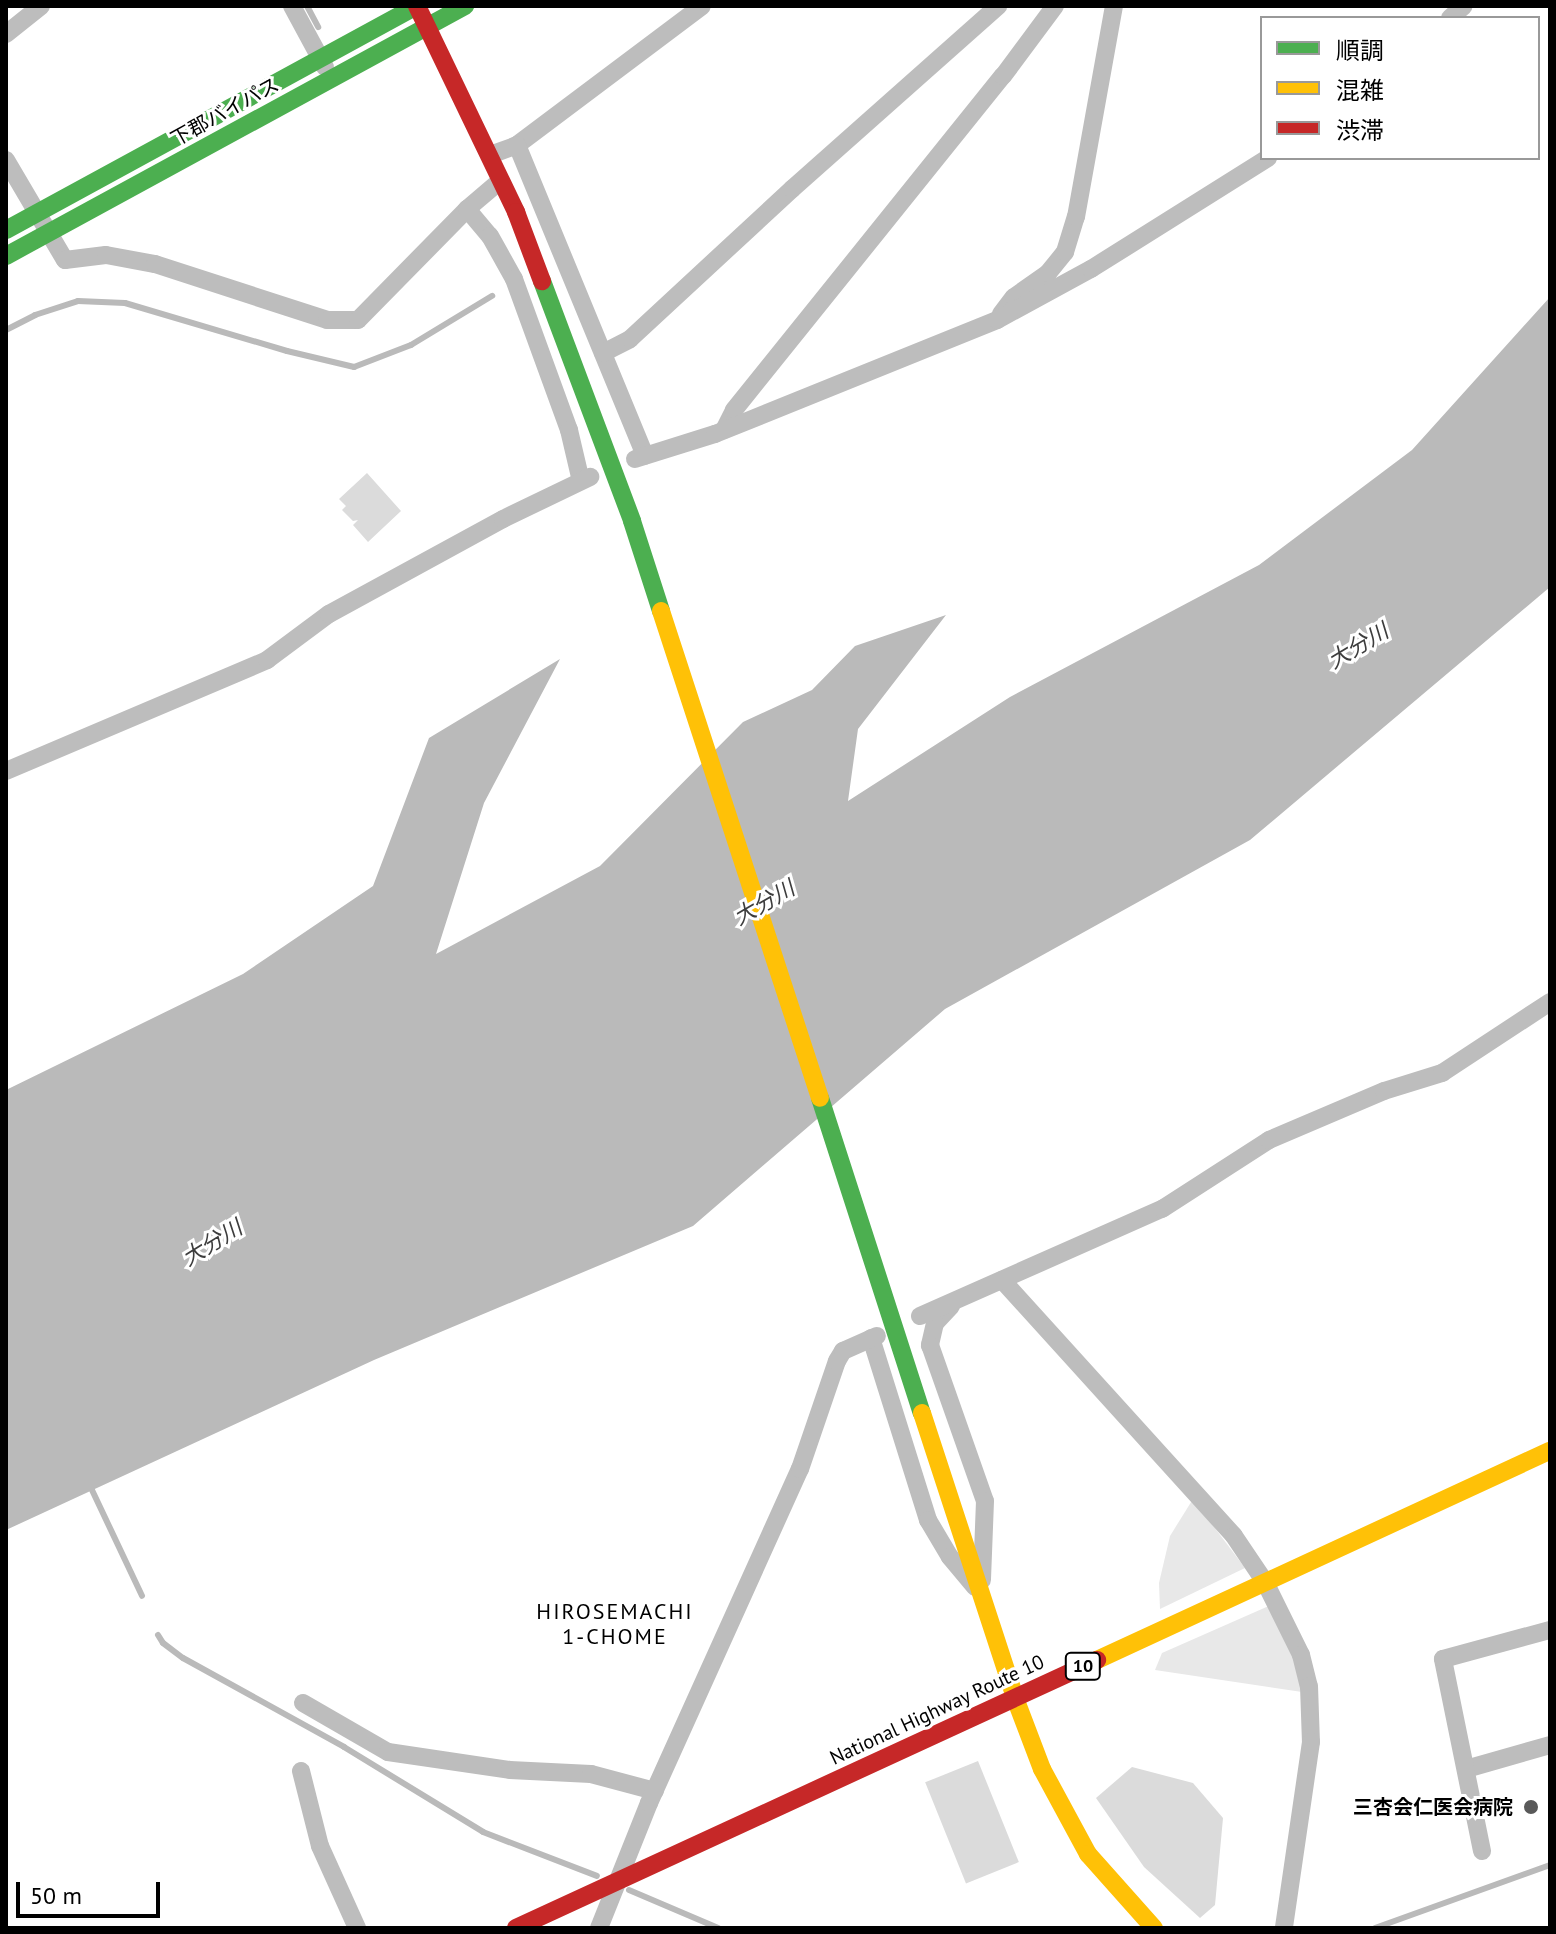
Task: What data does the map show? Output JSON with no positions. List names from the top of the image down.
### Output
{
  "streets": {
    "main road": ["下郡バイパス", "10", "National Highway Route 10"]
  },
  "districts": ["HIROSEMACHI 1-CHOME"],
  "water": ["大分川"],
  "places": ["三杏会仁医会病院"],
  "legend": ["順調", "混雑", "渋滞"],
  "scale_bar": "50 m"
}
